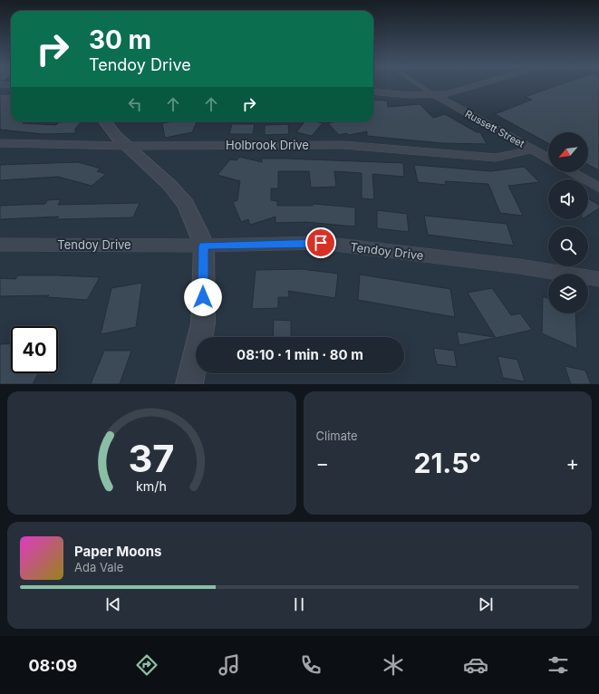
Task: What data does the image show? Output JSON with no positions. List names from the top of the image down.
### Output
{
  "streets": {
    "street": ["Russett Street", "Holbrook Drive", "Tendoy Drive"]
  },
  "crossings": [
    ["Russett Street", "Holbrook Drive"]
  ],
  "north": "bottom left",
  "page": {
    "turn": ["30 m", "Tendoy Drive"],
    "limit": "40",
    "trip": "08:10 · 1 min · 80 m",
    "tile": "Climate",
    "heat": ["−", "21.5°", "+"],
    "song": ["Paper Moons", "Ada Vale"],
    "tabs": "08:09",
    "gauge": ["37", "km/h"]
  }
}
